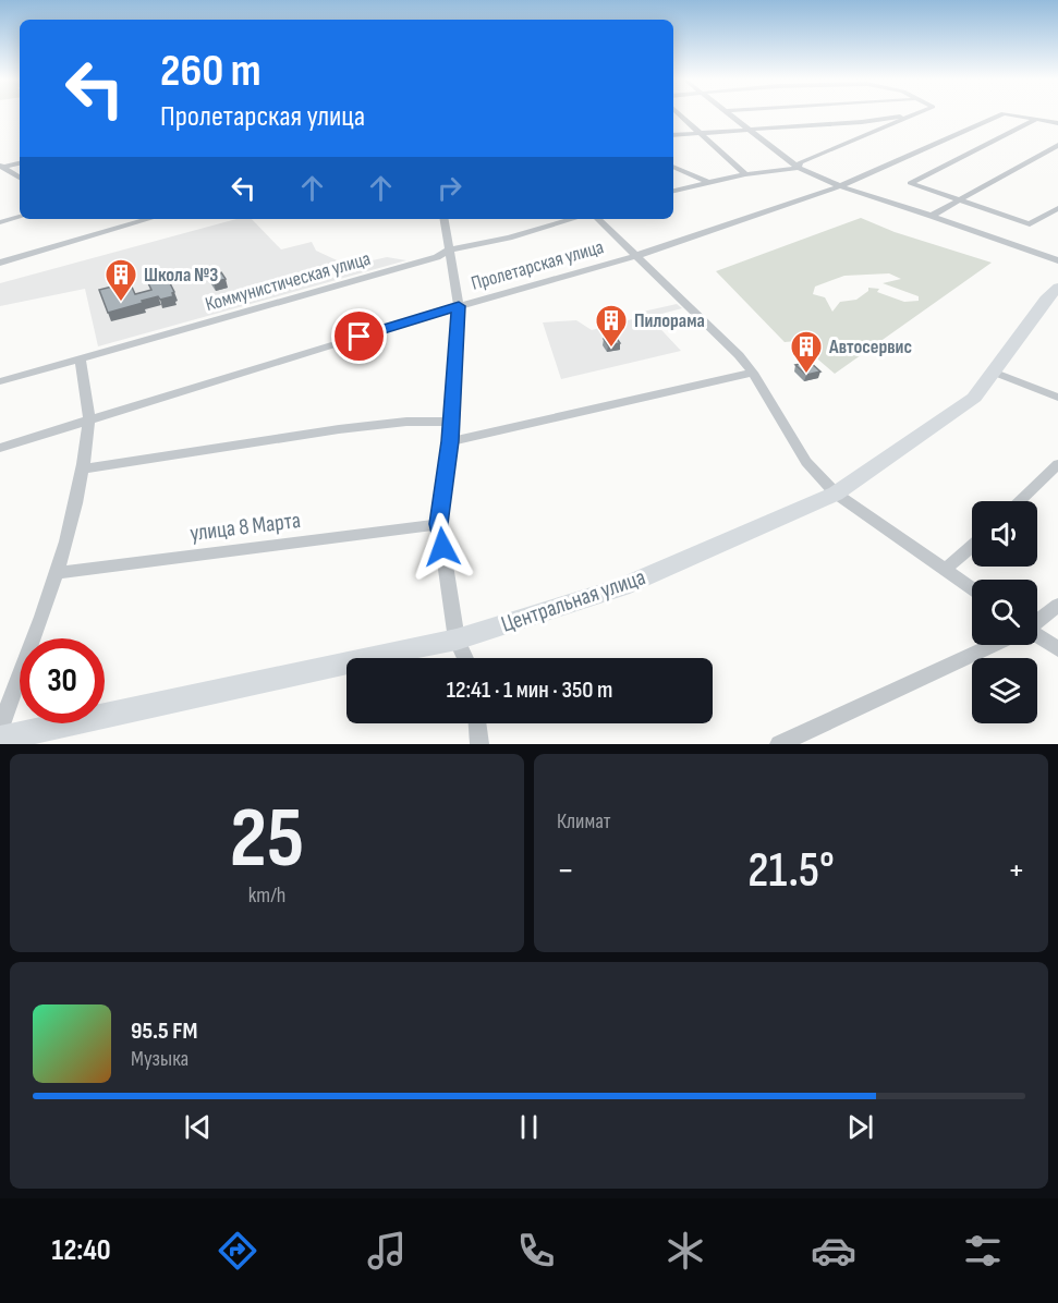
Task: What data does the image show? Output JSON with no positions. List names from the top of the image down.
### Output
{
  "streets": {
    "main road": ["Центральная улица"],
    "street": ["Пролетарская улица", "Коммунистическая улица", "улица 8 Марта"]
  },
  "places": {
    "building": ["Школа №3", "Пилорама", "Автосервис"]
  },
  "page": {
    "turn": ["260 m", "Пролетарская улица"],
    "limit": "30",
    "trip": "12:41 · 1 мин · 350 m",
    "tile": [
      ["25", "km/h"],
      "Климат"
    ],
    "heat": ["−", "21.5°", "+"],
    "song": ["95.5 FM", "Музыка"],
    "tabs": "12:40"
  }
}
